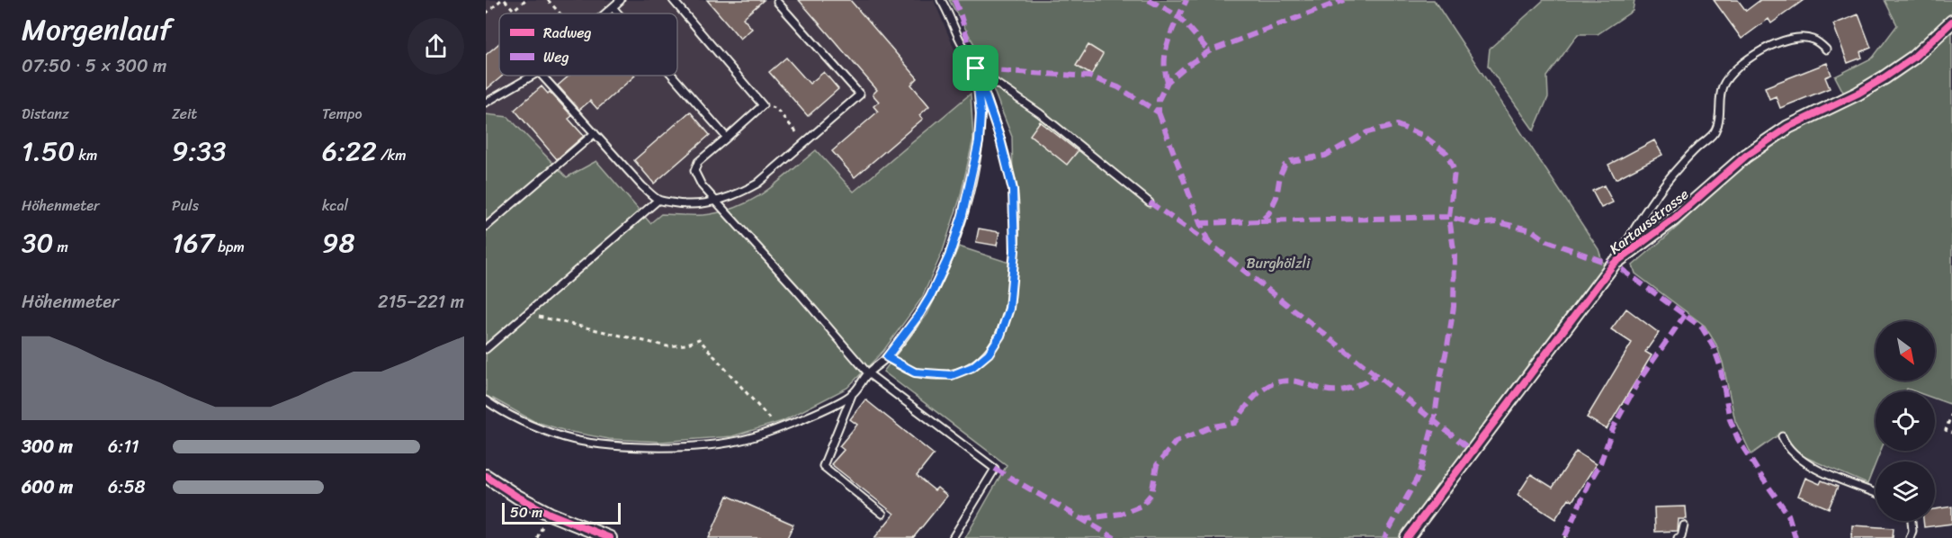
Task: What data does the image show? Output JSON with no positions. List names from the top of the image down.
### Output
{
  "streets": {
    "street": ["Kartausstrasse"]
  },
  "parks": ["Burghölzli"],
  "legend": ["Radweg", "Weg"],
  "scale_bar": "50 m",
  "north": "bottom right",
  "page": {
    "heading": ["Morgenlauf", "07:50 · 5 × 300 m"],
    "stats": [
      ["Distanz", "1.50 km"],
      ["Zeit", "9:33"],
      ["Tempo", "6:22 /km"],
      ["Höhenmeter", "30 m"],
      ["Puls", "167 bpm"],
      ["kcal", "98"]
    ],
    "chart": ["Höhenmeter", "215–221 m"],
    "list": [
      {
        "name": "300 m",
        "note": "6:11"
      },
      {
        "name": "600 m",
        "note": "6:58"
      }
    ],
    "scale": "50 m"
  }
}
